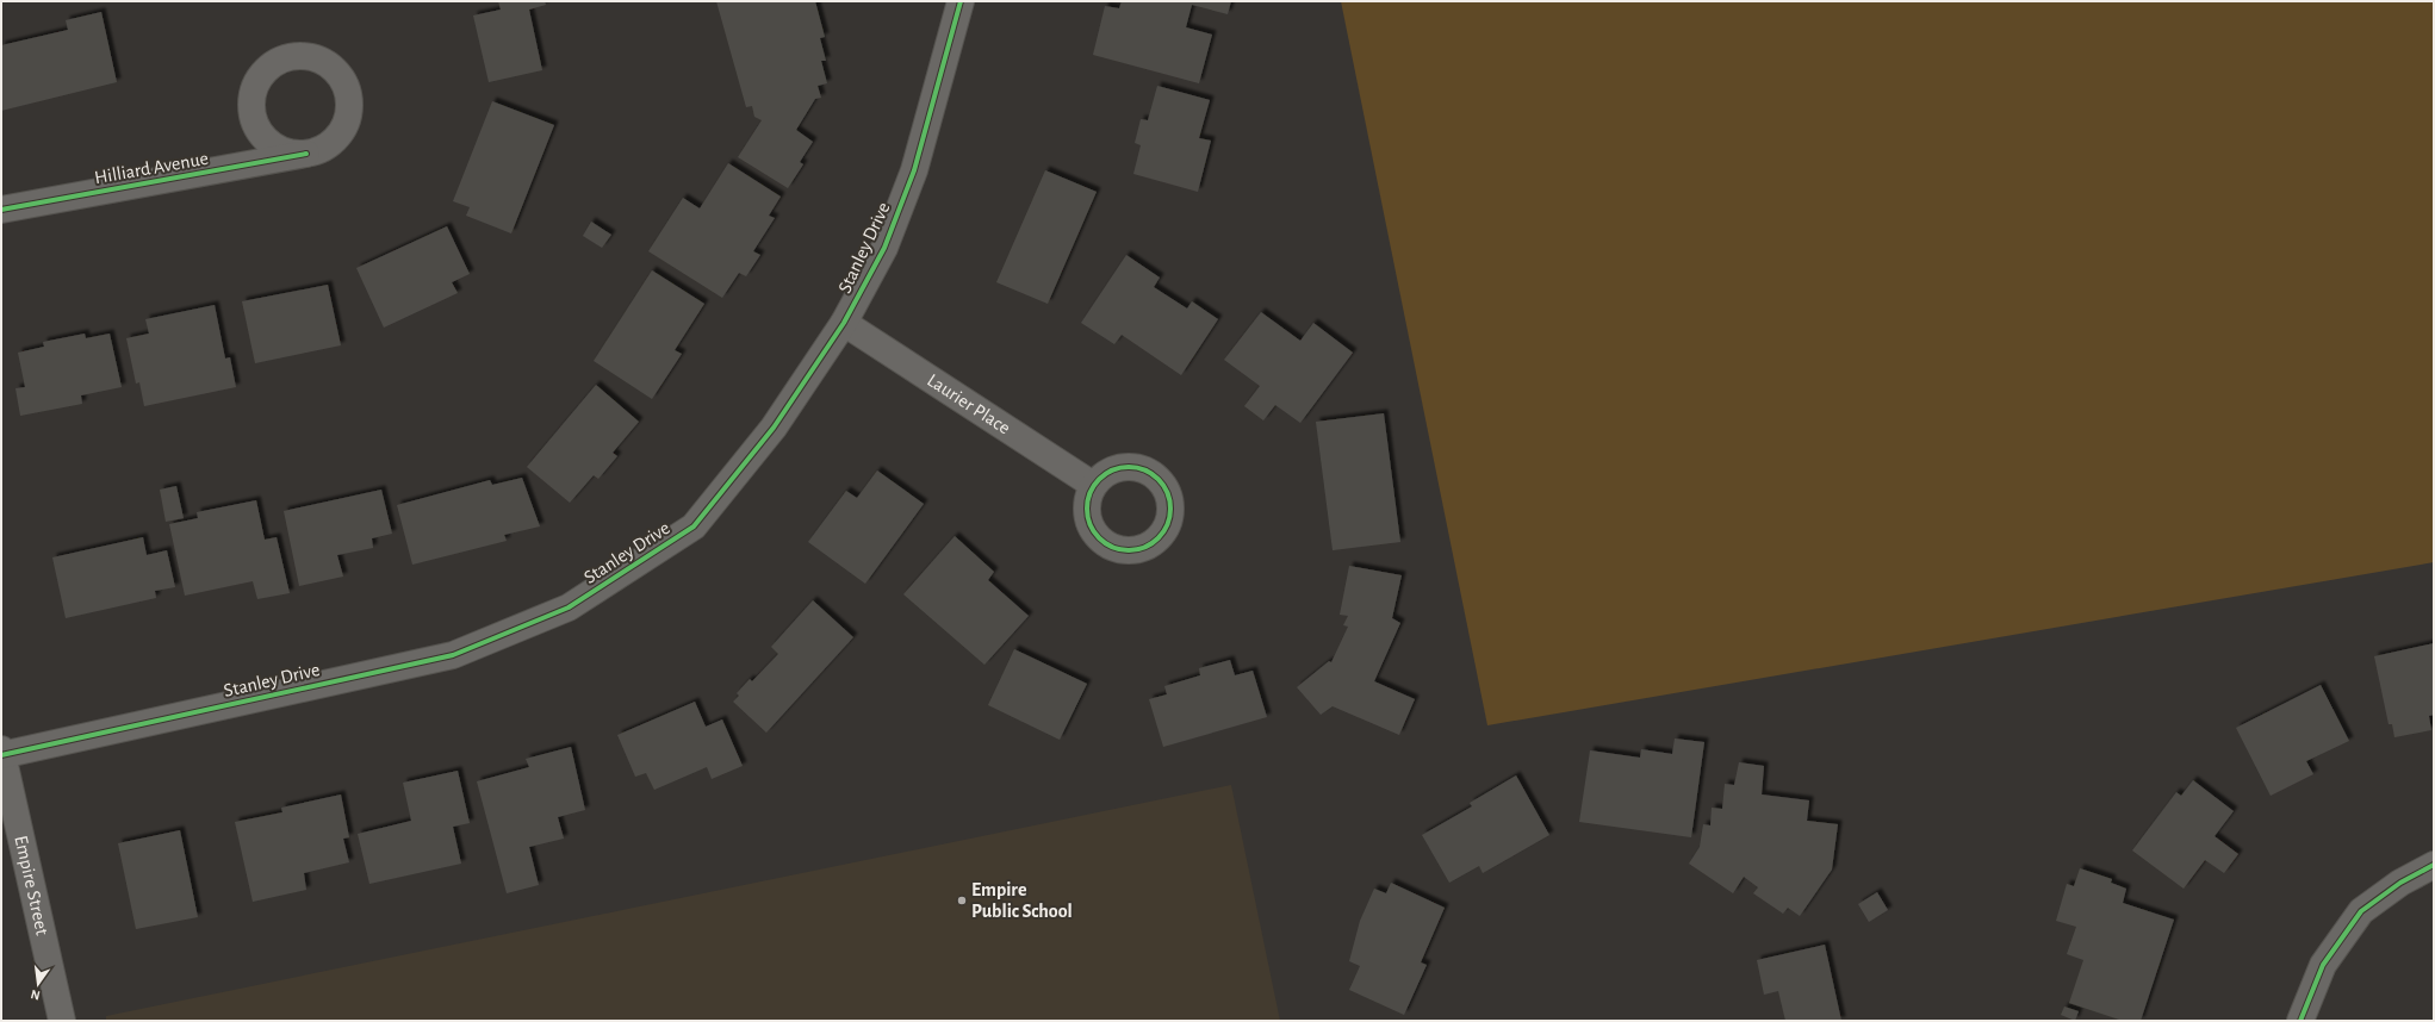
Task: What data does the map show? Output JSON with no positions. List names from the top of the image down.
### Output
{
  "streets": {
    "street": [
      "Hilliard Avenue",
      "Stanley Drive",
      "Laurier Place",
      "Empire Street"
    ]
  },
  "crossings": [
    ["Stanley Drive", "Laurier Place"],
    ["Stanley Drive", "Empire Street"]
  ],
  "places": ["Empire Public School"],
  "north": "bottom"
}
